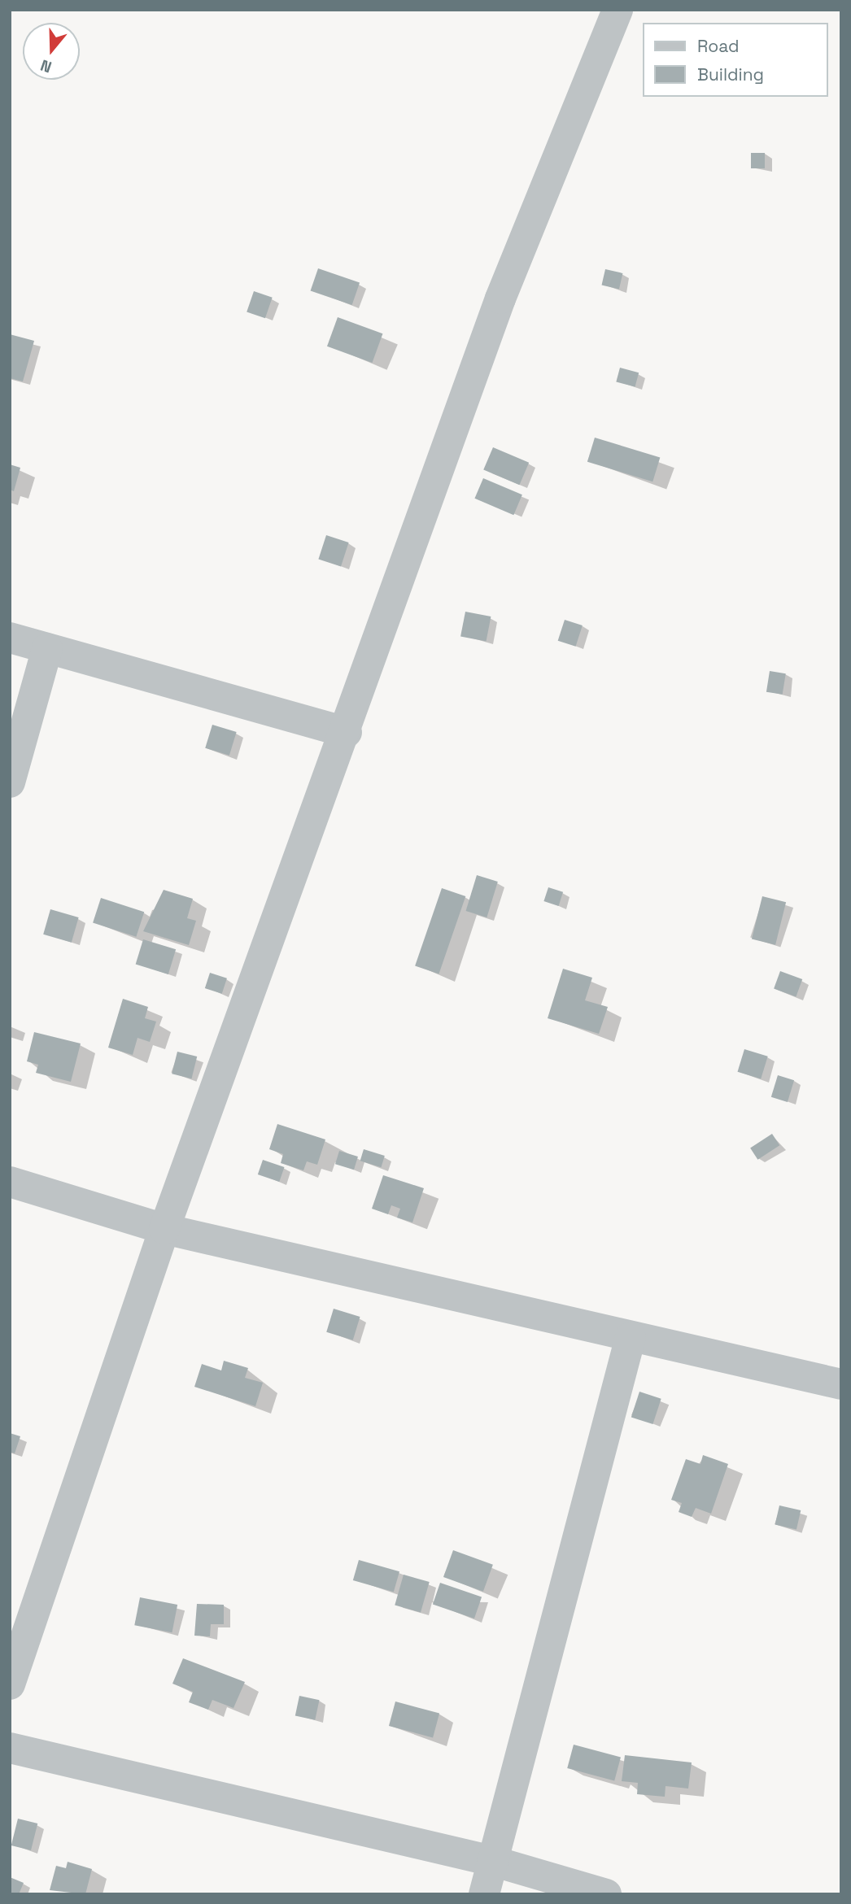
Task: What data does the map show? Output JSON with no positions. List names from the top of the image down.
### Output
{
  "legend": ["Road", "Building"],
  "north": "bottom"
}
